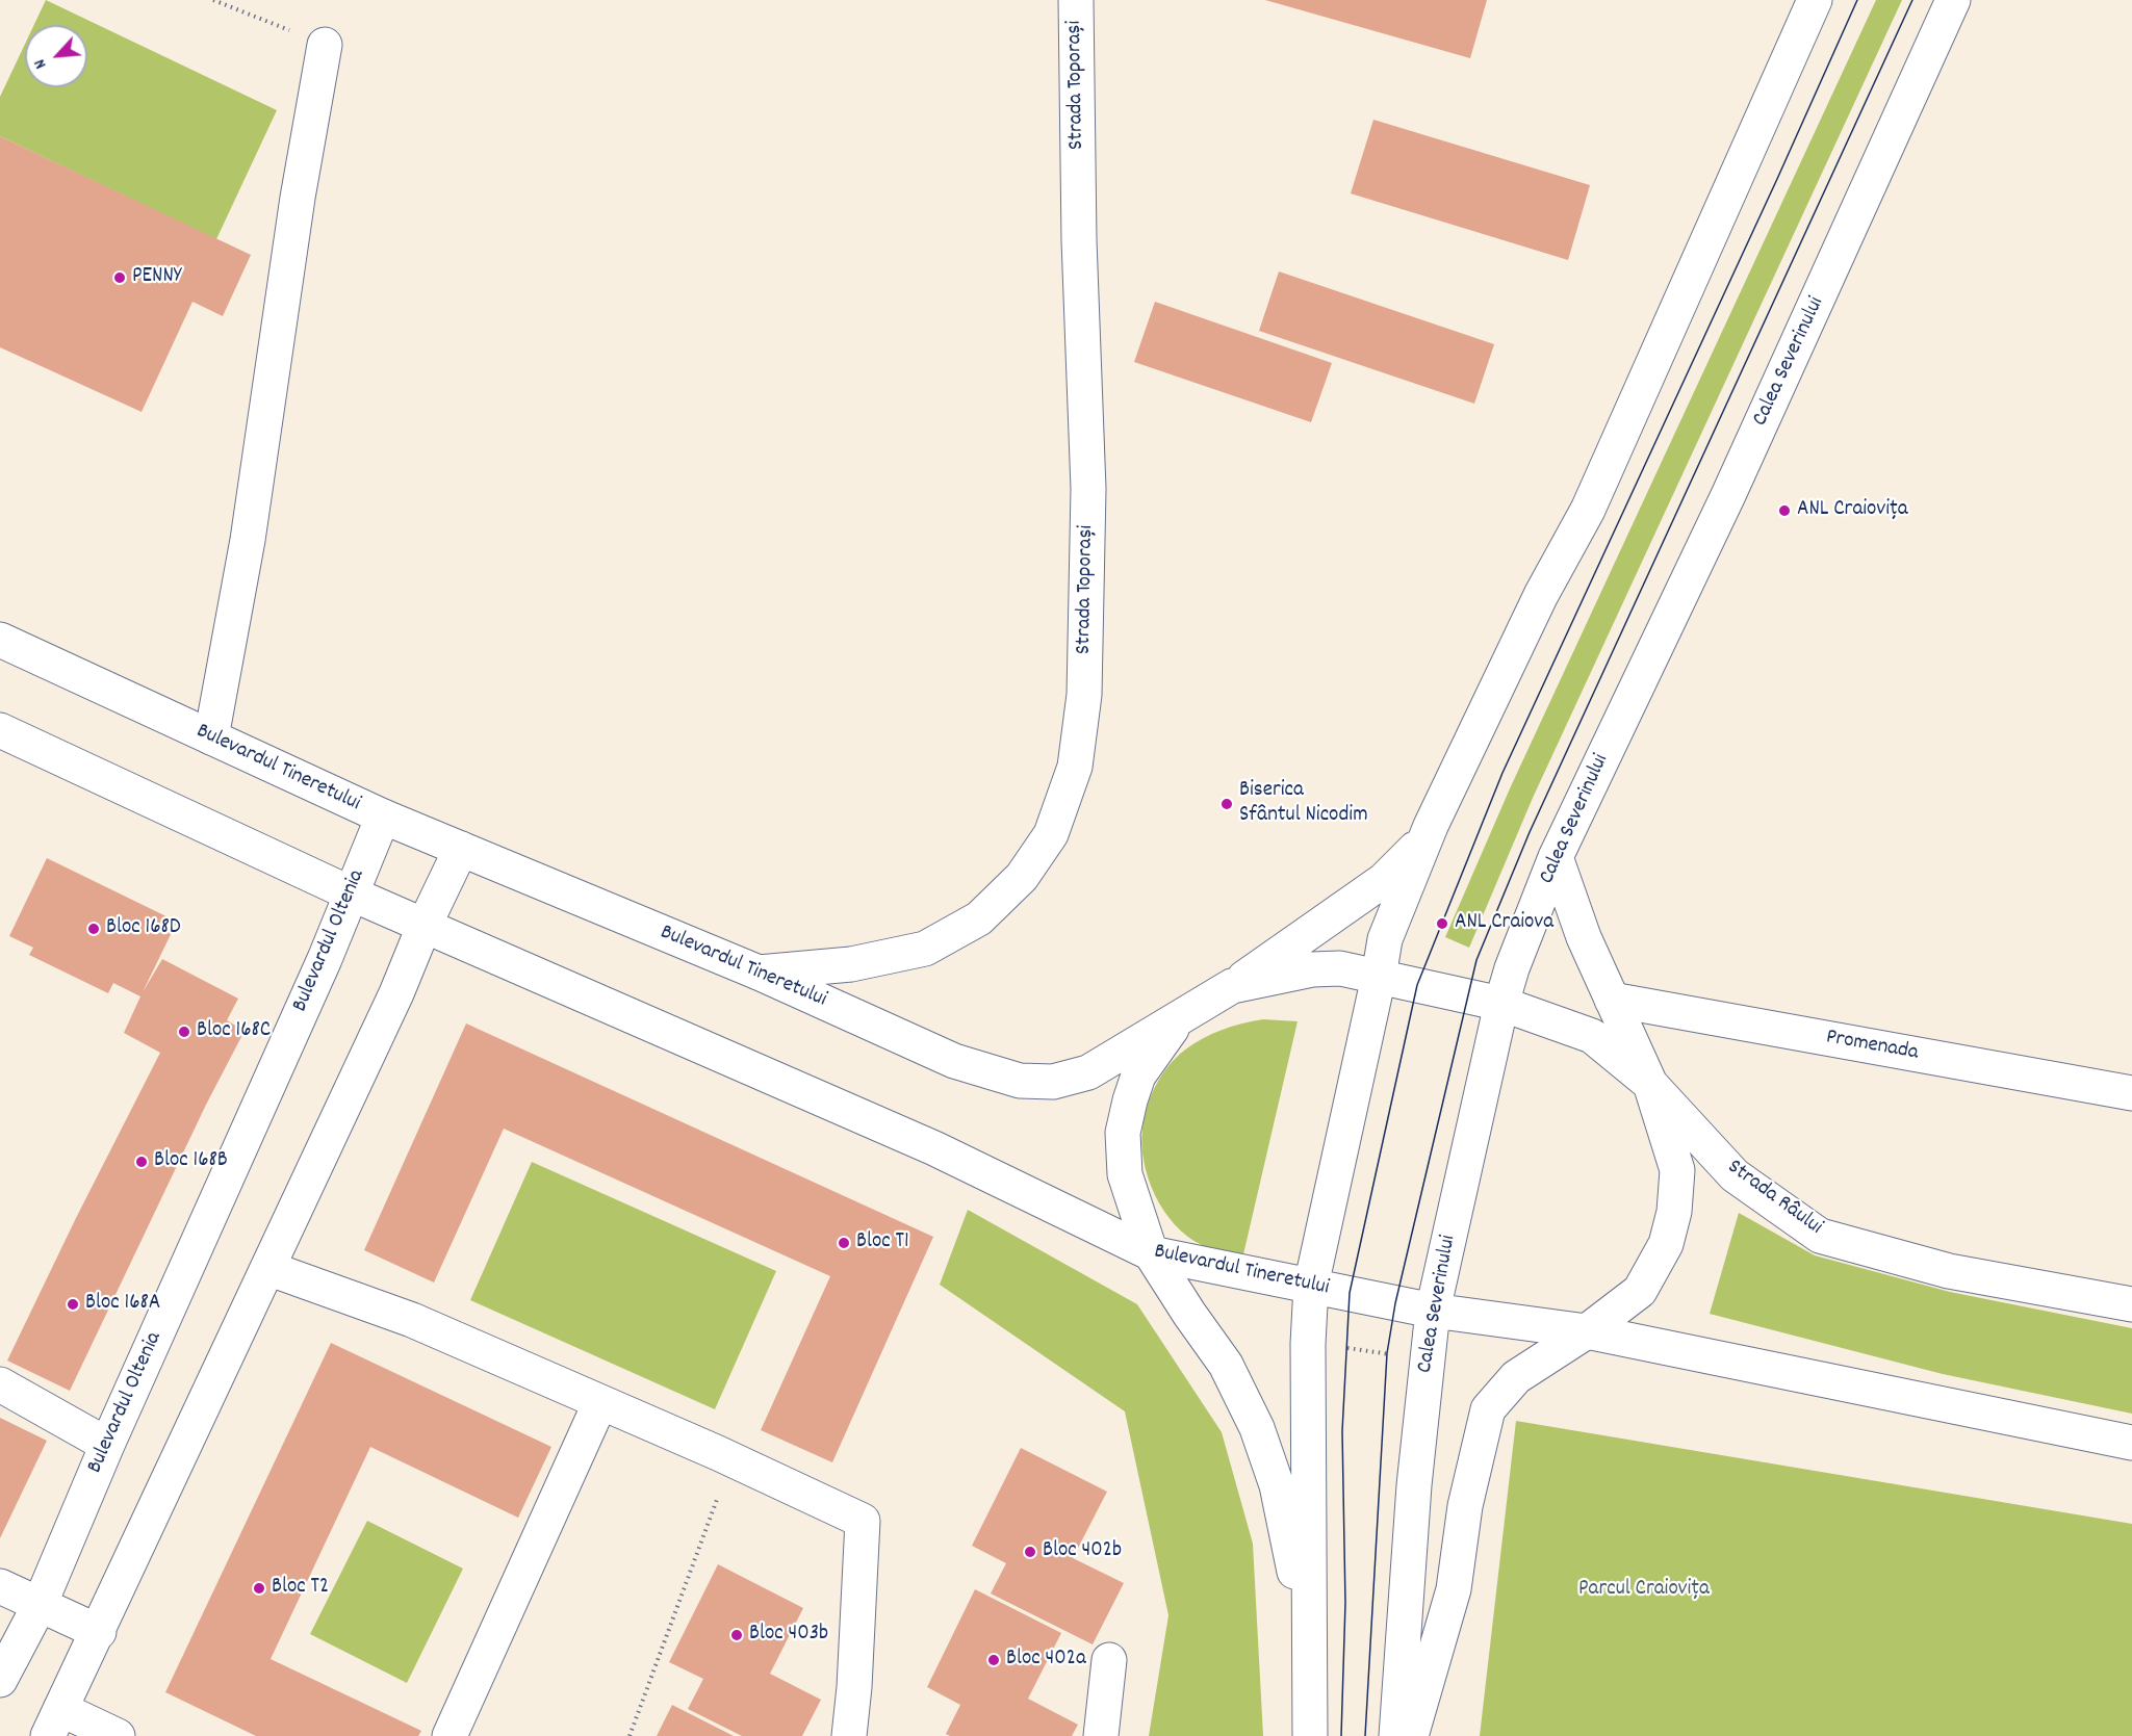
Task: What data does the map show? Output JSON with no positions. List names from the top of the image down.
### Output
{
  "streets": {
    "main road": [
      "Strada Toporași",
      "Calea Severinului",
      "Bulevardul Tineretului",
      "Bulevardul Oltenia",
      "Promenada",
      "Strada Râului"
    ]
  },
  "crossings": [
    ["Strada Toporași", "Bulevardul Tineretului"],
    ["Calea Severinului", "Bulevardul Tineretului"],
    ["Calea Severinului", "Strada Râului"],
    ["Bulevardul Tineretului", "Bulevardul Oltenia"],
    ["Bulevardul Tineretului", "Strada Râului"]
  ],
  "parks": ["Parcul Craiovița"],
  "places": [
    "PENNY",
    "ANL Craiovița",
    "Biserica Sfântul Nicodim",
    "ANL Craiova",
    "Bloc 168D",
    "Bloc 168C",
    "Bloc 168B",
    "Bloc T1",
    "Bloc 168A",
    "Bloc 402b",
    "Bloc T2",
    "Bloc 403b",
    "Bloc 402a"
  ],
  "north": "bottom left"
}
